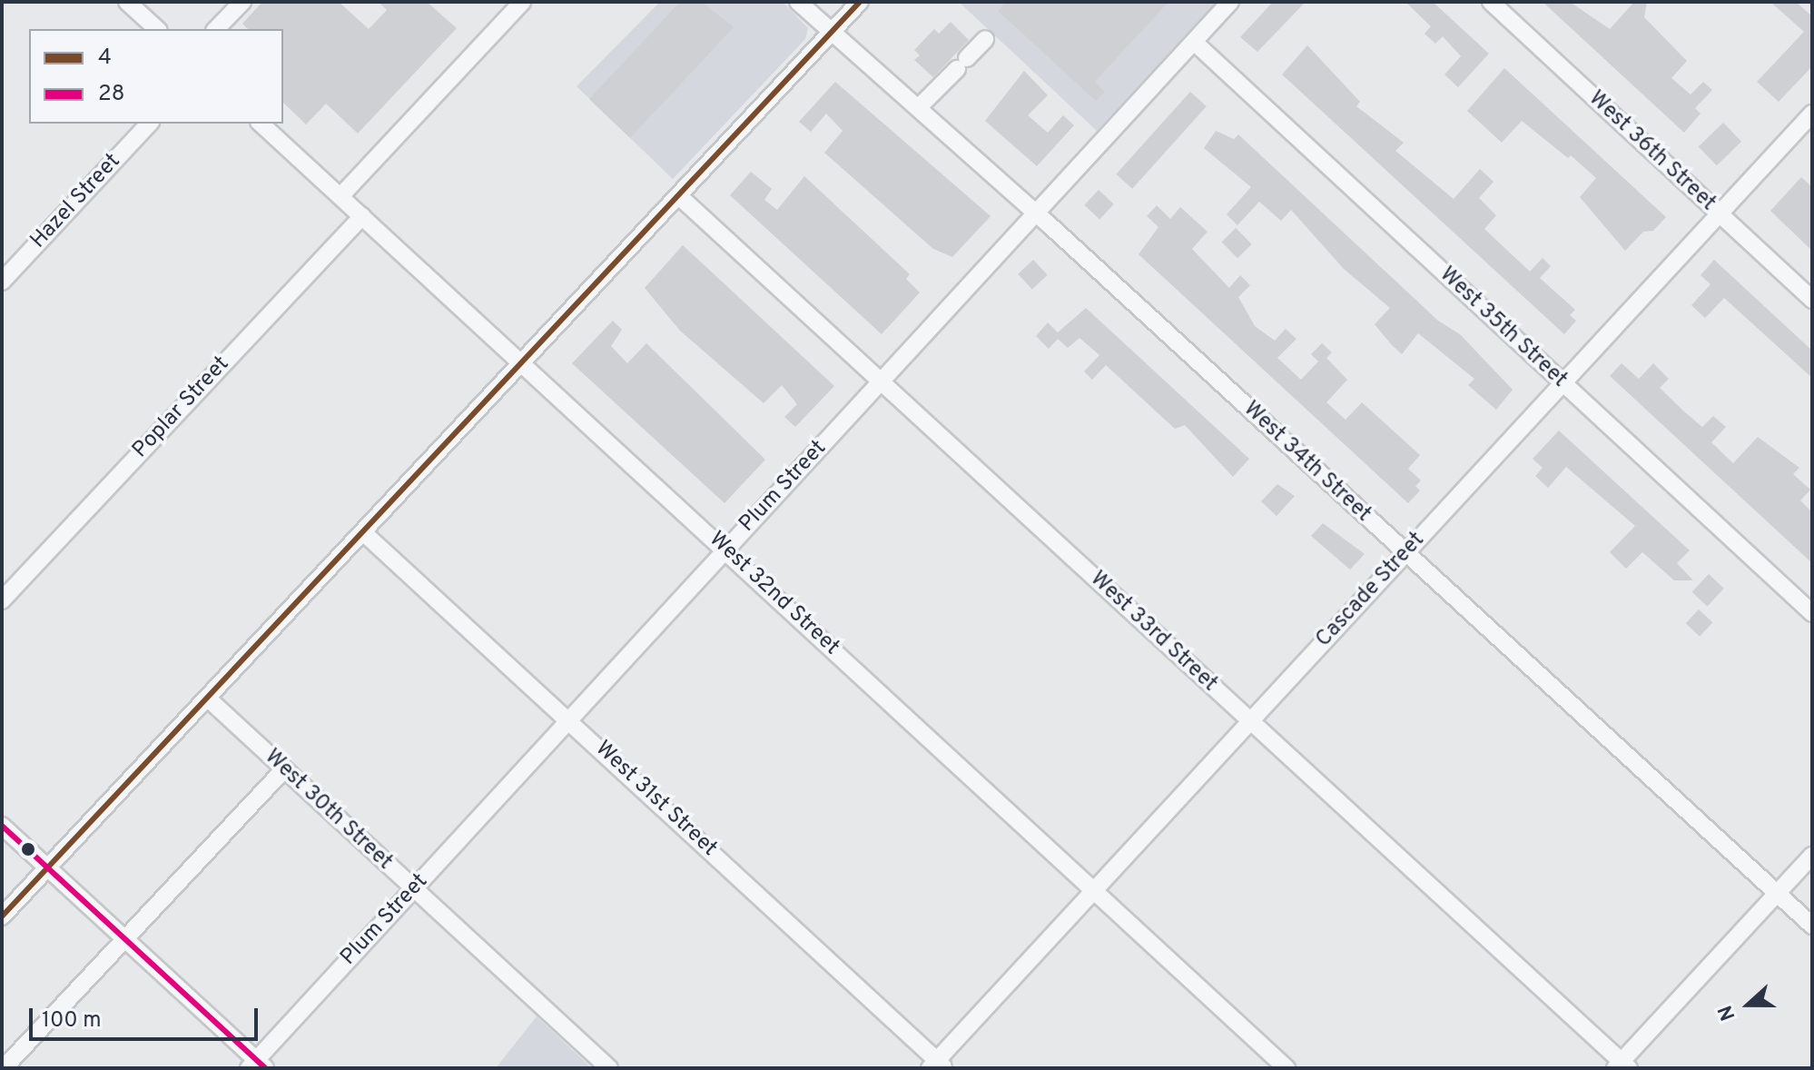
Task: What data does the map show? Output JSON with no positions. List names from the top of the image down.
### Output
{
  "streets": {
    "street": [
      "West 36th Street",
      "Hazel Street",
      "West 35th Street",
      "Poplar Street",
      "West 34th Street",
      "Plum Street",
      "Cascade Street",
      "West 32nd Street",
      "West 33rd Street",
      "West 31st Street",
      "West 30th Street"
    ]
  },
  "crossings": [
    ["West 36th Street", "Cascade Street"],
    ["West 35th Street", "Plum Street"],
    ["West 35th Street", "Cascade Street"],
    ["Poplar Street", "West 32nd Street"],
    ["West 34th Street", "Plum Street"],
    ["West 34th Street", "Cascade Street"],
    ["Plum Street", "West 32nd Street"],
    ["Plum Street", "West 33rd Street"],
    ["Plum Street", "West 31st Street"],
    ["Plum Street", "West 30th Street"],
    ["Cascade Street", "West 32nd Street"],
    ["Cascade Street", "West 33rd Street"],
    ["Cascade Street", "West 31st Street"]
  ],
  "lines": ["transit line 4", "transit line 28"],
  "legend": ["4", "28"],
  "scale_bar": "100 m",
  "north": "left"
}
